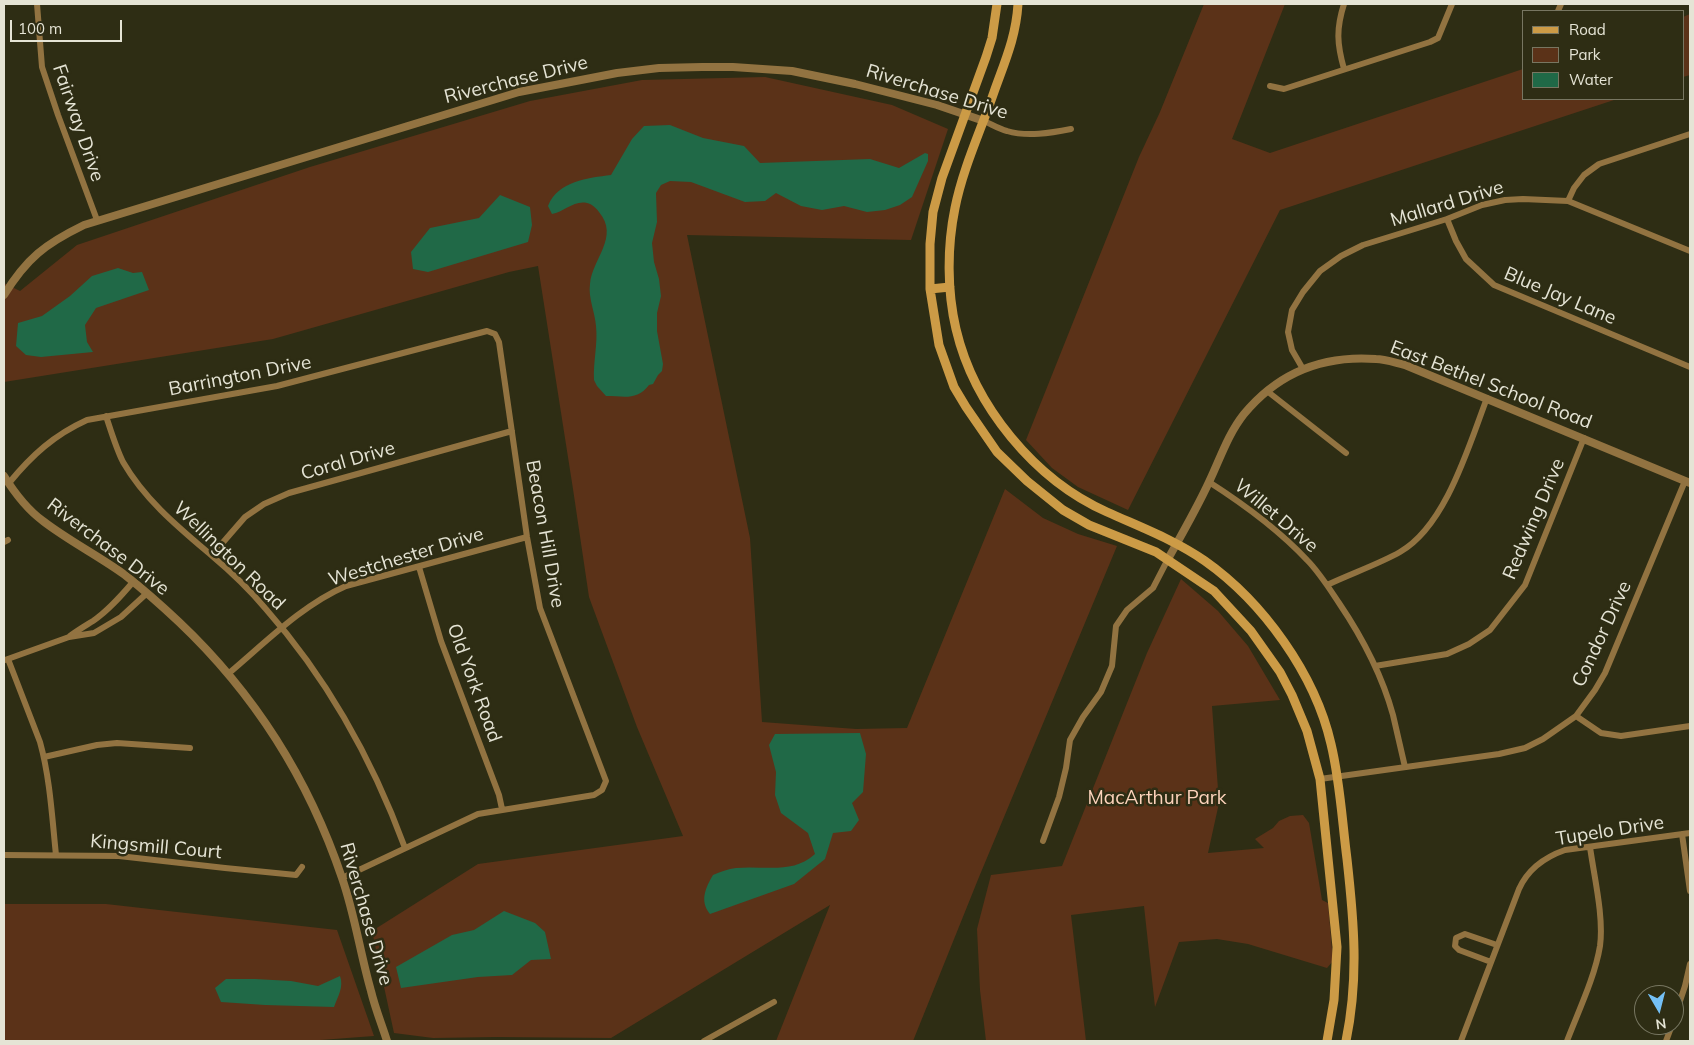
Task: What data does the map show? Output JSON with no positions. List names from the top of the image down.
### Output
{
  "streets": {
    "street": [
      "Riverchase Drive",
      "Fairway Drive",
      "Mallard Drive",
      "Blue Jay Lane",
      "Barrington Drive",
      "East Bethel School Road",
      "Coral Drive",
      "Willet Drive",
      "Redwing Drive",
      "Beacon Hill Drive",
      "Wellington Road",
      "Westchester Drive",
      "Condor Drive",
      "Old York Road",
      "Tupelo Drive",
      "Kingsmill Court"
    ]
  },
  "crossings": [
    ["Riverchase Drive", "Fairway Drive"],
    ["Riverchase Drive", "Barrington Drive"],
    ["Riverchase Drive", "Westchester Drive"],
    ["Mallard Drive", "Blue Jay Lane"],
    ["Mallard Drive", "East Bethel School Road"],
    ["Barrington Drive", "Beacon Hill Drive"],
    ["Barrington Drive", "Wellington Road"],
    ["East Bethel School Road", "Willet Drive"],
    ["East Bethel School Road", "Redwing Drive"],
    ["East Bethel School Road", "Condor Drive"],
    ["Coral Drive", "Beacon Hill Drive"],
    ["Coral Drive", "Wellington Road"],
    ["Willet Drive", "Redwing Drive"],
    ["Willet Drive", "Condor Drive"],
    ["Beacon Hill Drive", "Westchester Drive"],
    ["Beacon Hill Drive", "Old York Road"],
    ["Wellington Road", "Westchester Drive"],
    ["Westchester Drive", "Old York Road"]
  ],
  "parks": ["MacArthur Park"],
  "legend": ["Road", "Park", "Water"],
  "scale_bar": "100 m",
  "north": "bottom"
}
